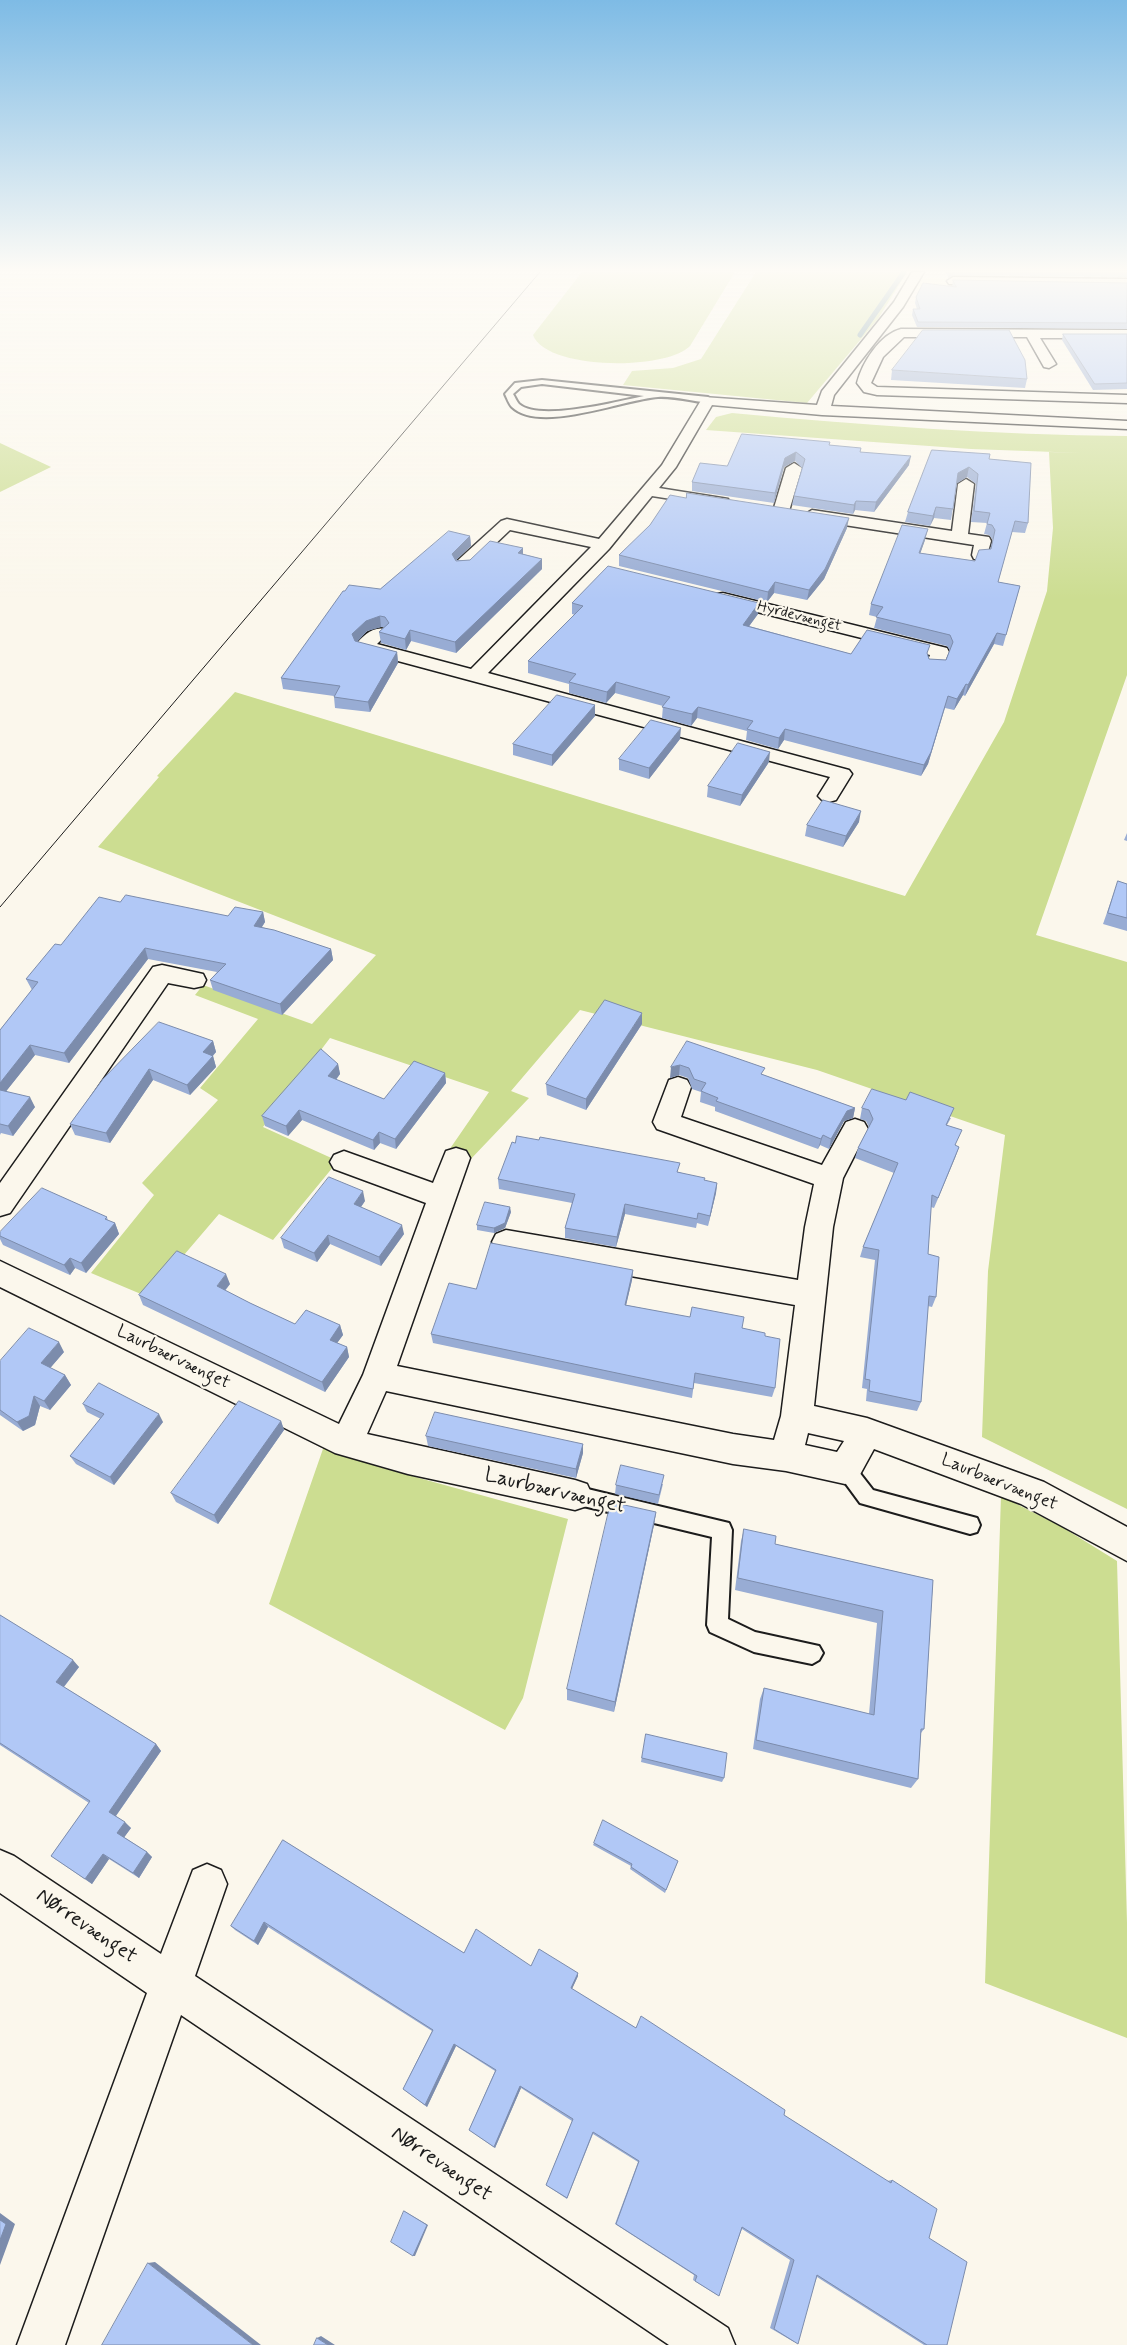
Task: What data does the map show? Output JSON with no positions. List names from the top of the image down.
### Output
{
  "streets": {
    "street": ["Hyrdevænget", "Laurbærvænget", "Nørrevænget"]
  }
}
